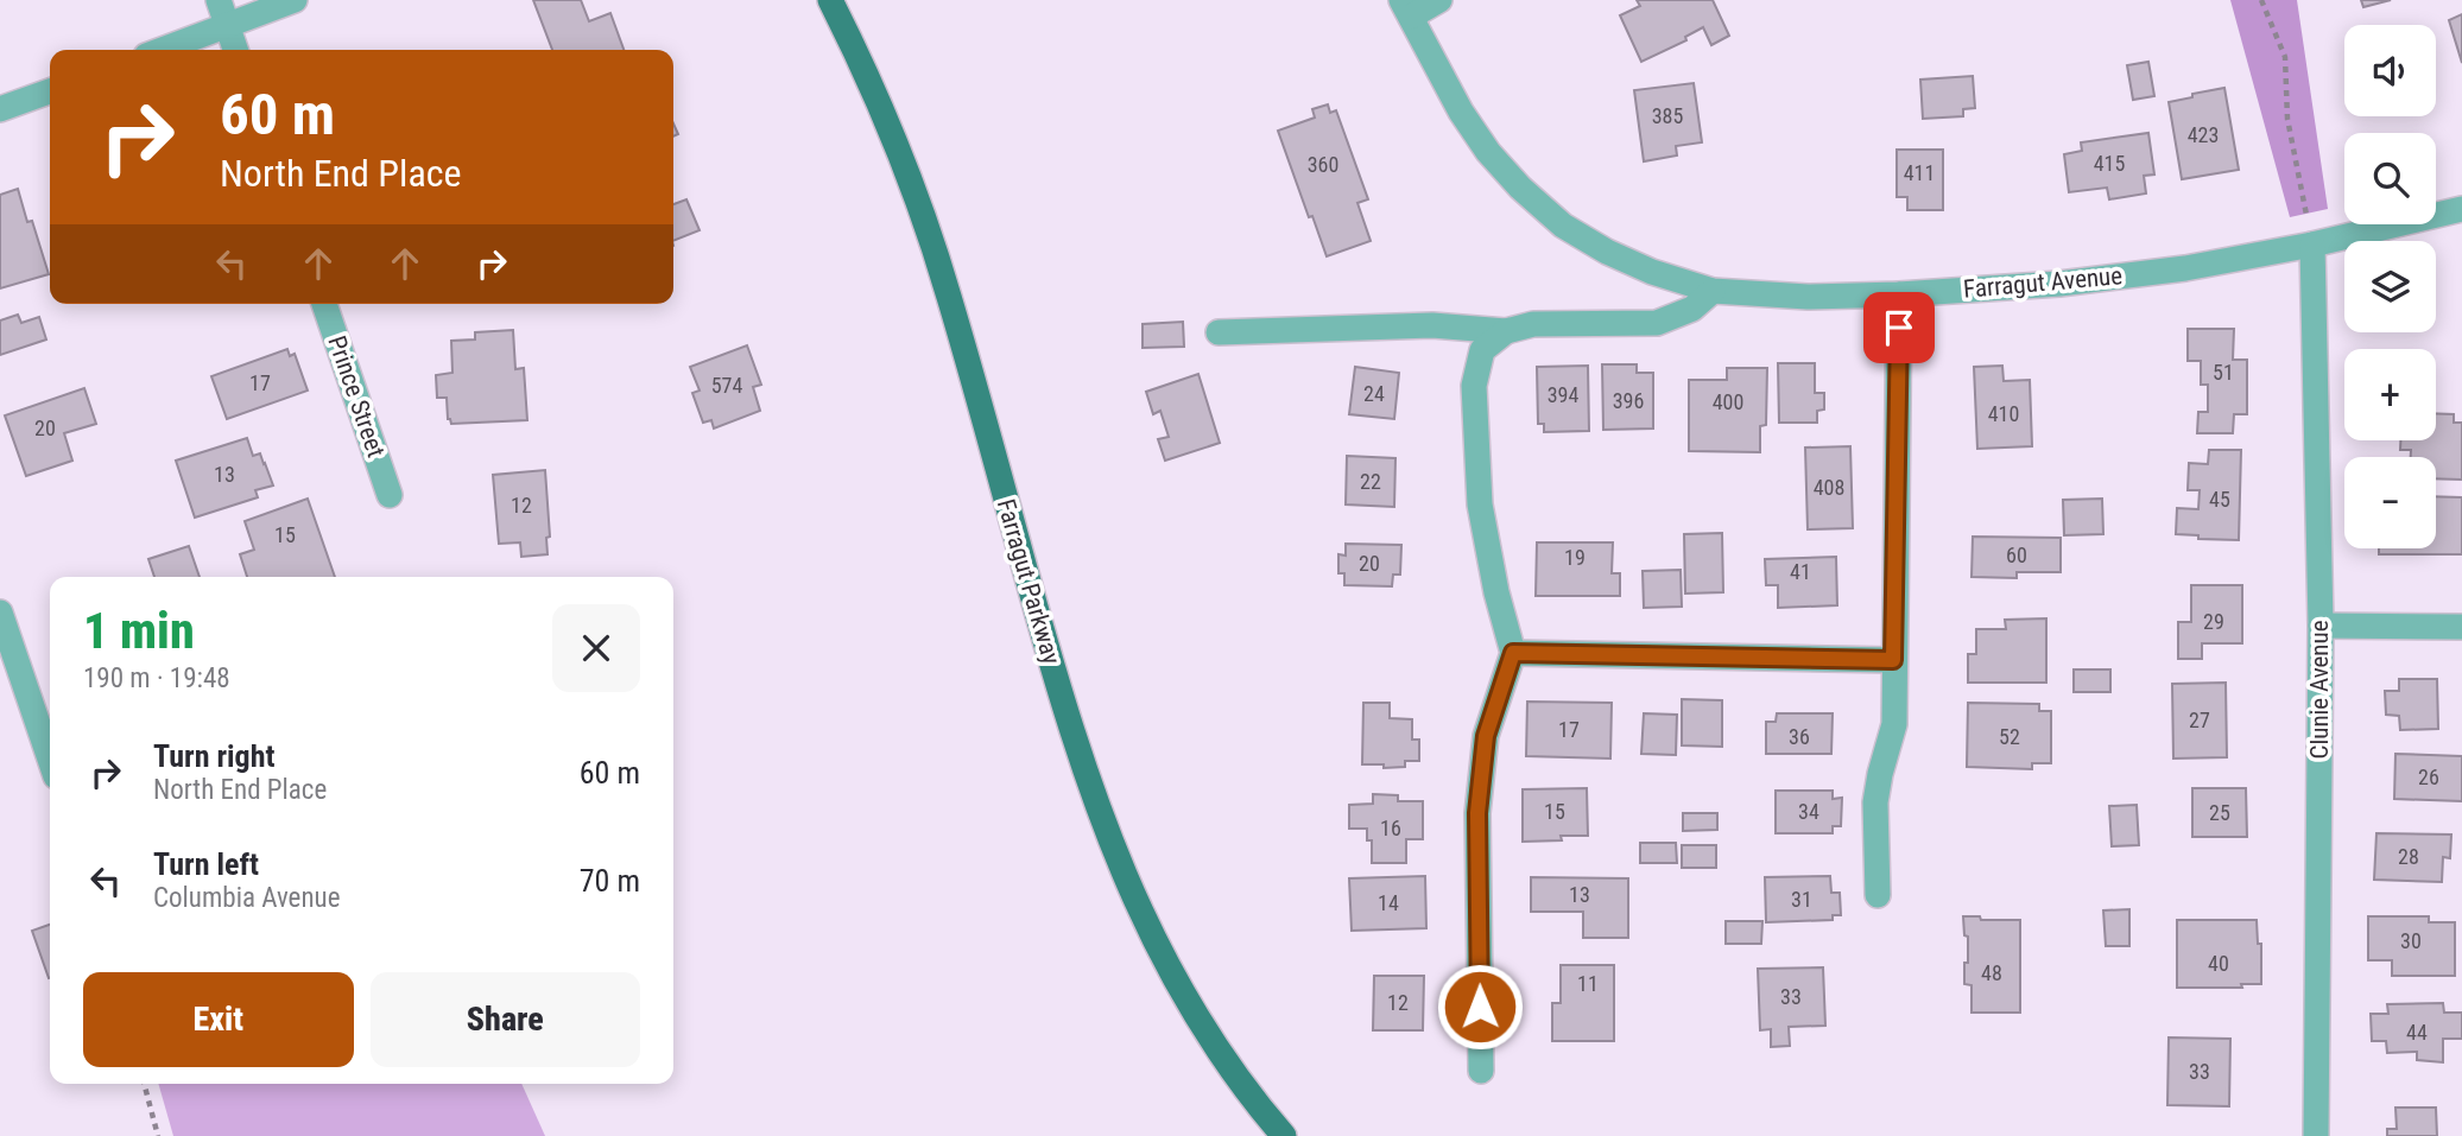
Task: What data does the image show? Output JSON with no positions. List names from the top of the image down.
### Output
{
  "streets": {
    "main road": ["Farragut Parkway"],
    "street": ["Farragut Avenue", "Prince Street", "Clunie Avenue"]
  },
  "crossings": [
    ["Farragut Avenue", "Clunie Avenue"]
  ],
  "house_numbers": [
    "385",
    "423",
    "415",
    "360",
    "411",
    "51",
    "17",
    "574",
    "24",
    "394",
    "396",
    "400",
    "410",
    "20",
    "13",
    "22",
    "408",
    "45",
    "12",
    "15",
    "60",
    "19",
    "20",
    "41",
    "29",
    "27",
    "17",
    "36",
    "52",
    "26",
    "15",
    "34",
    "25",
    "16",
    "28",
    "13",
    "31",
    "14",
    "30",
    "40",
    "48",
    "11",
    "33",
    "12",
    "44",
    "33"
  ],
  "page": {
    "map_buttons": ["+", "−"],
    "turn": ["60 m", "North End Place"],
    "heading": ["1 min", "190 m · 19:48"],
    "list": [
      {
        "name": "Turn right",
        "note": "North End Place",
        "value": "60 m"
      },
      {
        "name": "Turn left",
        "note": "Columbia Avenue",
        "value": "70 m"
      }
    ],
    "buttons": ["Exit", "Share"]
  }
}
